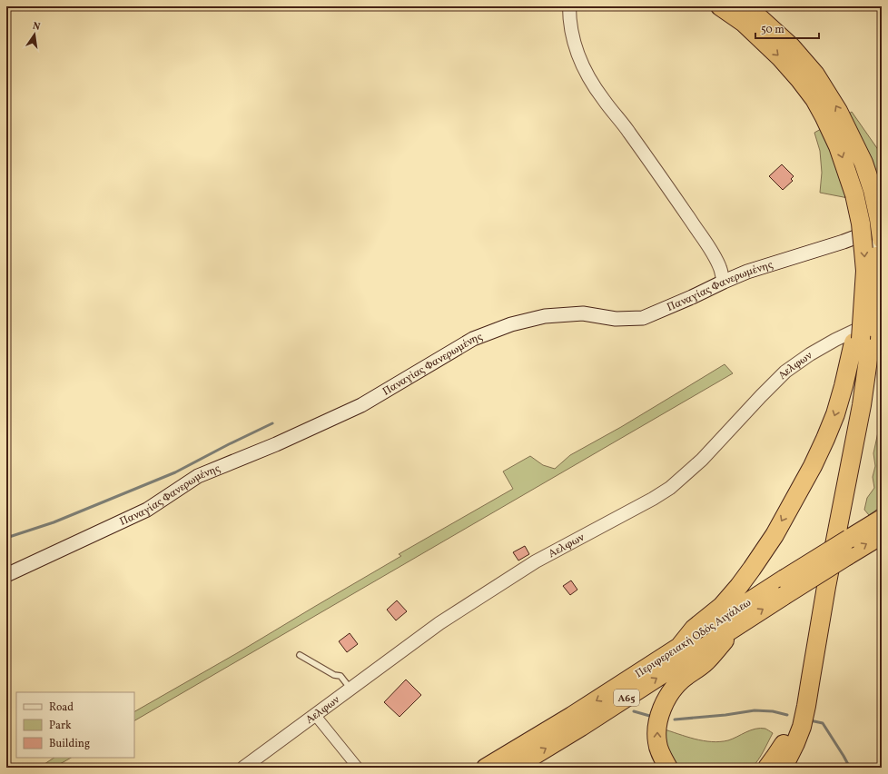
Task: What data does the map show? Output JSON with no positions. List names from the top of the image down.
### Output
{
  "streets": {
    "highway": ["Περιφερειακή Οδός Αιγάλεω", "Α65"],
    "main road": ["Παναγίας Φανερωμένης"],
    "street": ["Αελφων"]
  },
  "legend": ["Road", "Park", "Building"],
  "scale_bar": "50 m",
  "north": "top"
}
